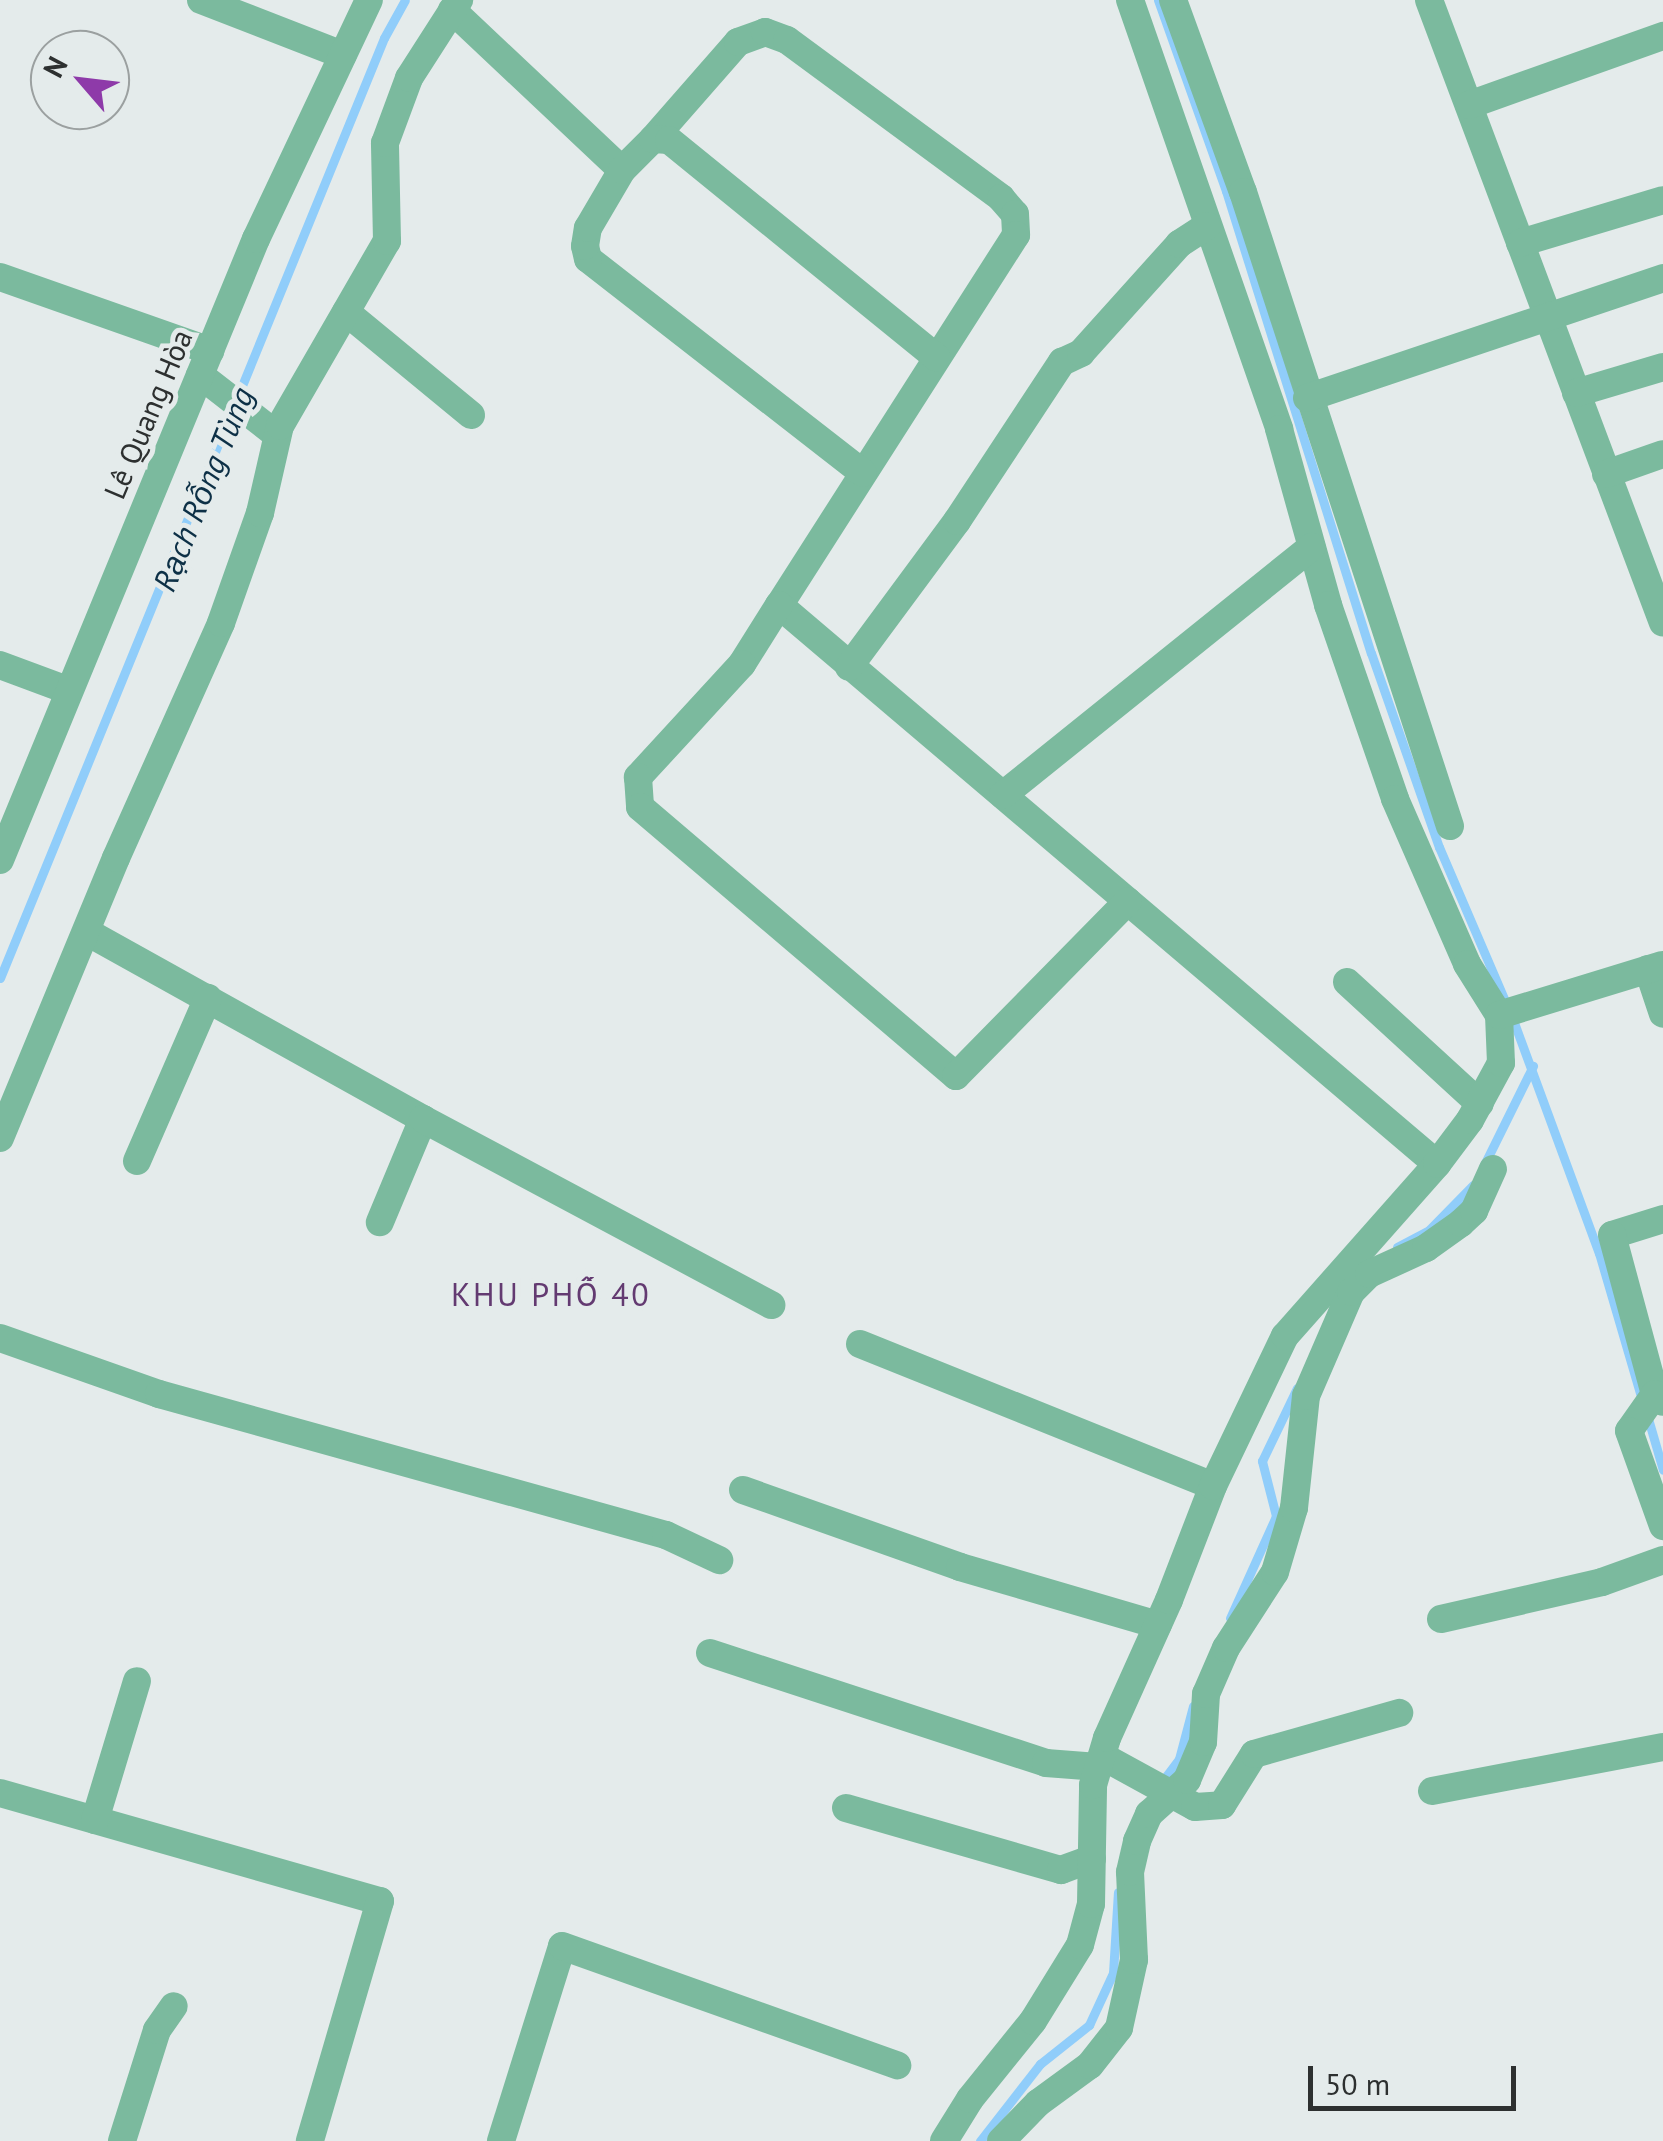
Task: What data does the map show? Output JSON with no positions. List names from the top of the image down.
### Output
{
  "streets": {
    "street": ["Lê Quang Hòa"]
  },
  "districts": ["KHU PHỐ 40"],
  "water": ["Rạch Rỗng Tùng"],
  "scale_bar": "50 m",
  "north": "top left"
}
